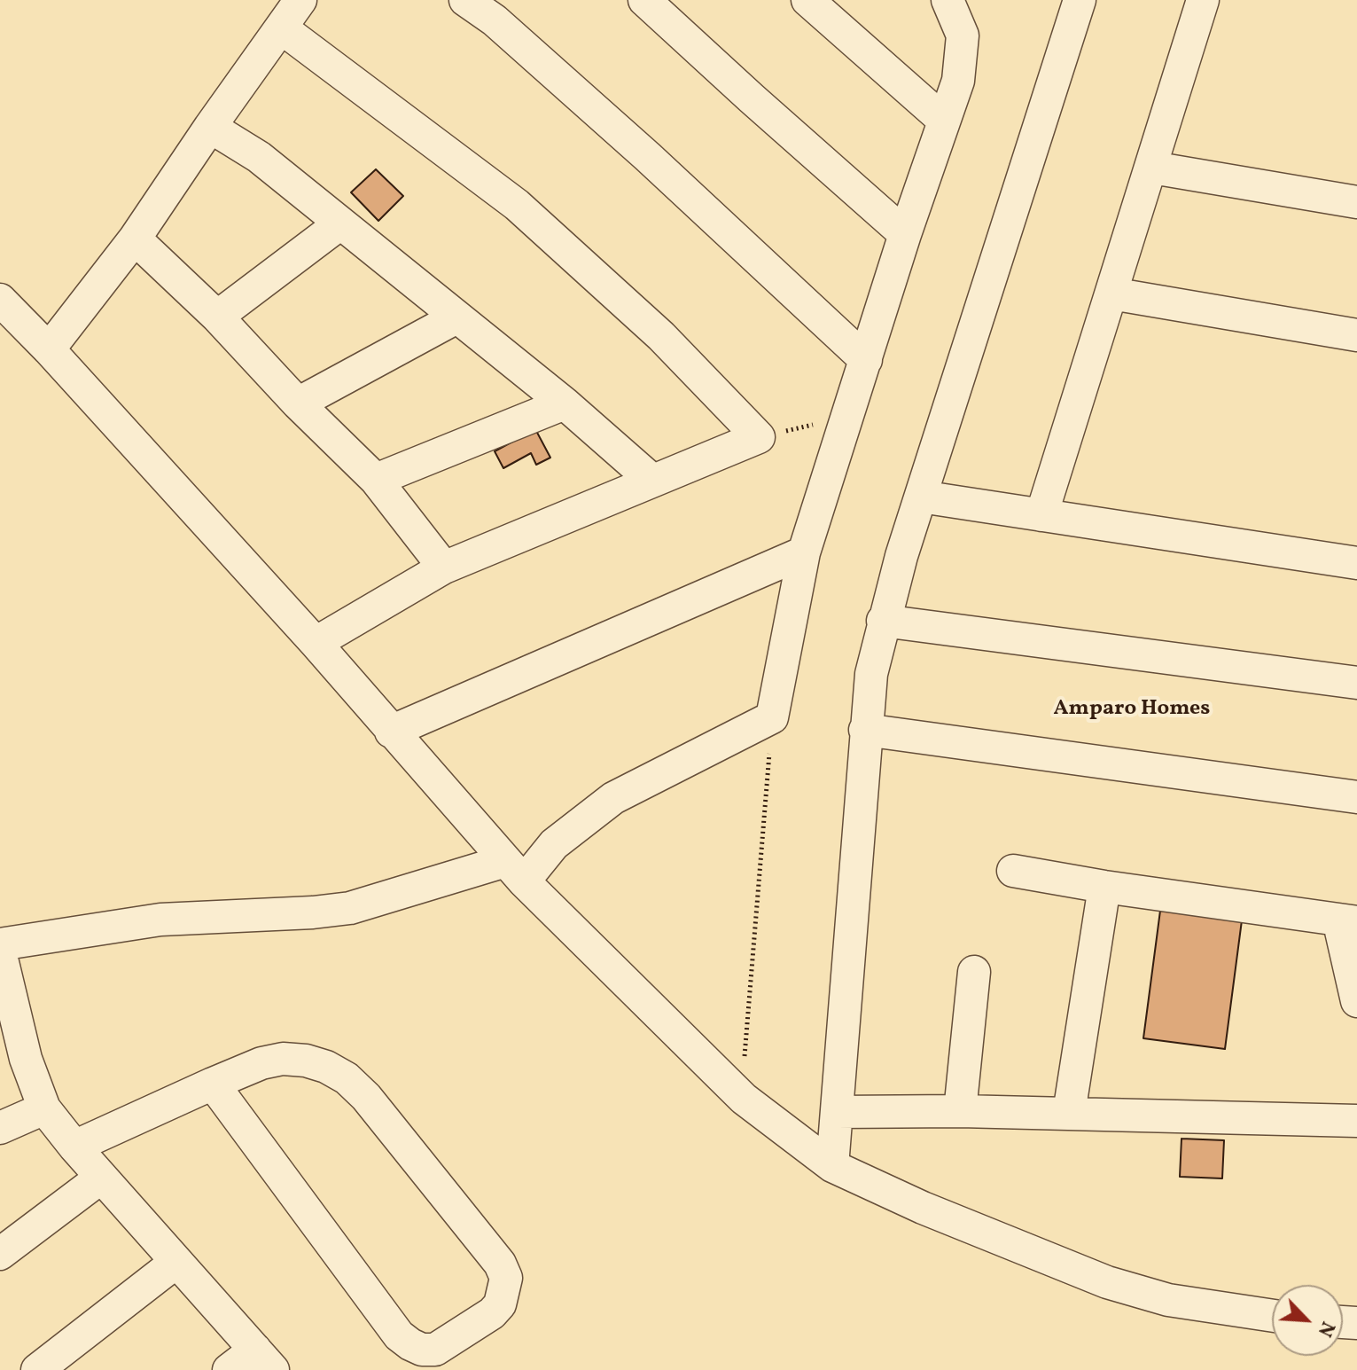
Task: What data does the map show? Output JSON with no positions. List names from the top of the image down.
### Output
{
  "districts": ["Amparo Homes"],
  "north": "bottom right"
}
